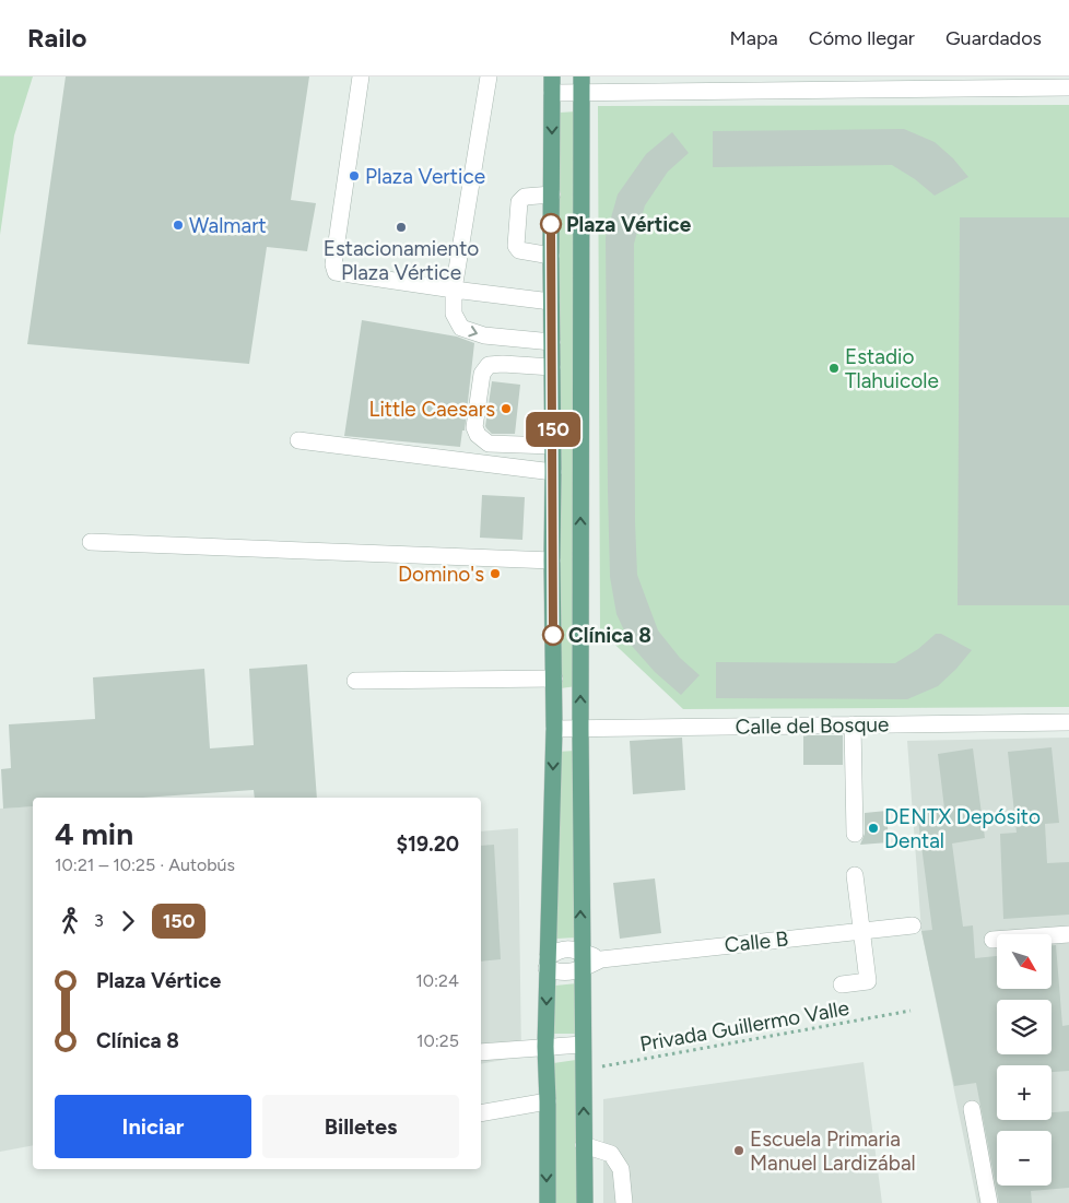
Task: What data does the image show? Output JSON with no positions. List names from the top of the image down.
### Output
{
  "streets": {
    "street": ["Calle del Bosque", "Calle B"],
    "path": ["Privada Guillermo Valle"]
  },
  "places": [
    "Plaza Vertice",
    "Plaza Vértice",
    "Walmart",
    "Estacionamiento Plaza Vértice",
    "Estadio Tlahuicole",
    "Little Caesars",
    "Domino's",
    "Clínica 8",
    "DENTX Depósito Dental",
    "Escuela Primaria Manuel Lardizábal"
  ],
  "lines": ["bus line 150"],
  "north": "bottom right",
  "page": {
    "header": "Railo",
    "nav": ["Mapa", "Cómo llegar", "Guardados"],
    "on_map": "150",
    "heading": ["4 min", "10:21 – 10:25 · Autobús", "$19.20"],
    "legs": ["3", "150"],
    "map_buttons": ["+", "−"],
    "list": [
      {
        "name": "Plaza Vértice",
        "value": "10:24"
      },
      {
        "name": "Clínica 8",
        "value": "10:25"
      }
    ],
    "buttons": ["Iniciar", "Billetes"]
  }
}
